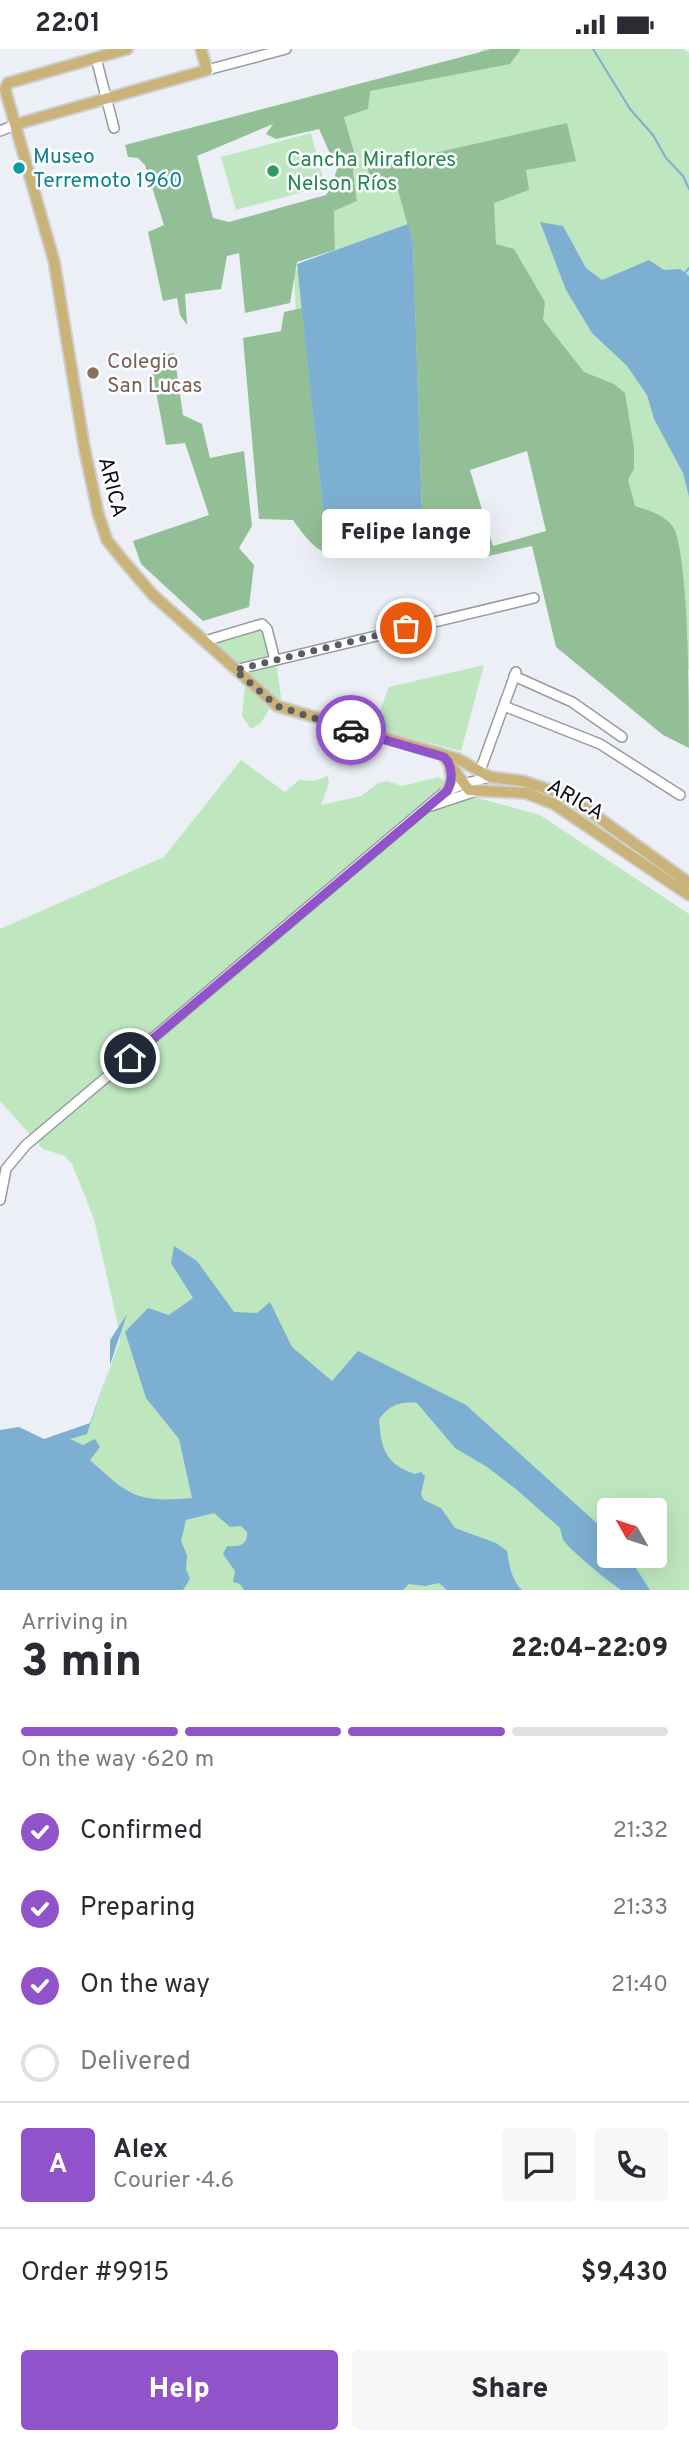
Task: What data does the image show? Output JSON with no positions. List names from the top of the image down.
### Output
{
  "streets": {
    "main road": ["ARICA"]
  },
  "places": [
    "Museo Terremoto 1960",
    "Cancha Miraflores Nelson Ríos",
    "Colegio San Lucas",
    "Felipe lange"
  ],
  "north": "top left",
  "page": {
    "status": "22:01",
    "bubble": "Felipe lange",
    "heading": ["3 min", "Arriving in", "22:04–22:09"],
    "panel": [
      "Alex",
      "Courier · 4.6",
      "Order #9915",
      "$9,430"
    ],
    "bar": "On the way · 620 m",
    "list": [
      ["Confirmed", "21:32"],
      ["Preparing", "21:33"],
      ["On the way", "21:40"],
      "Delivered"
    ],
    "round": "A",
    "buttons": ["Help", "Share"]
  }
}
